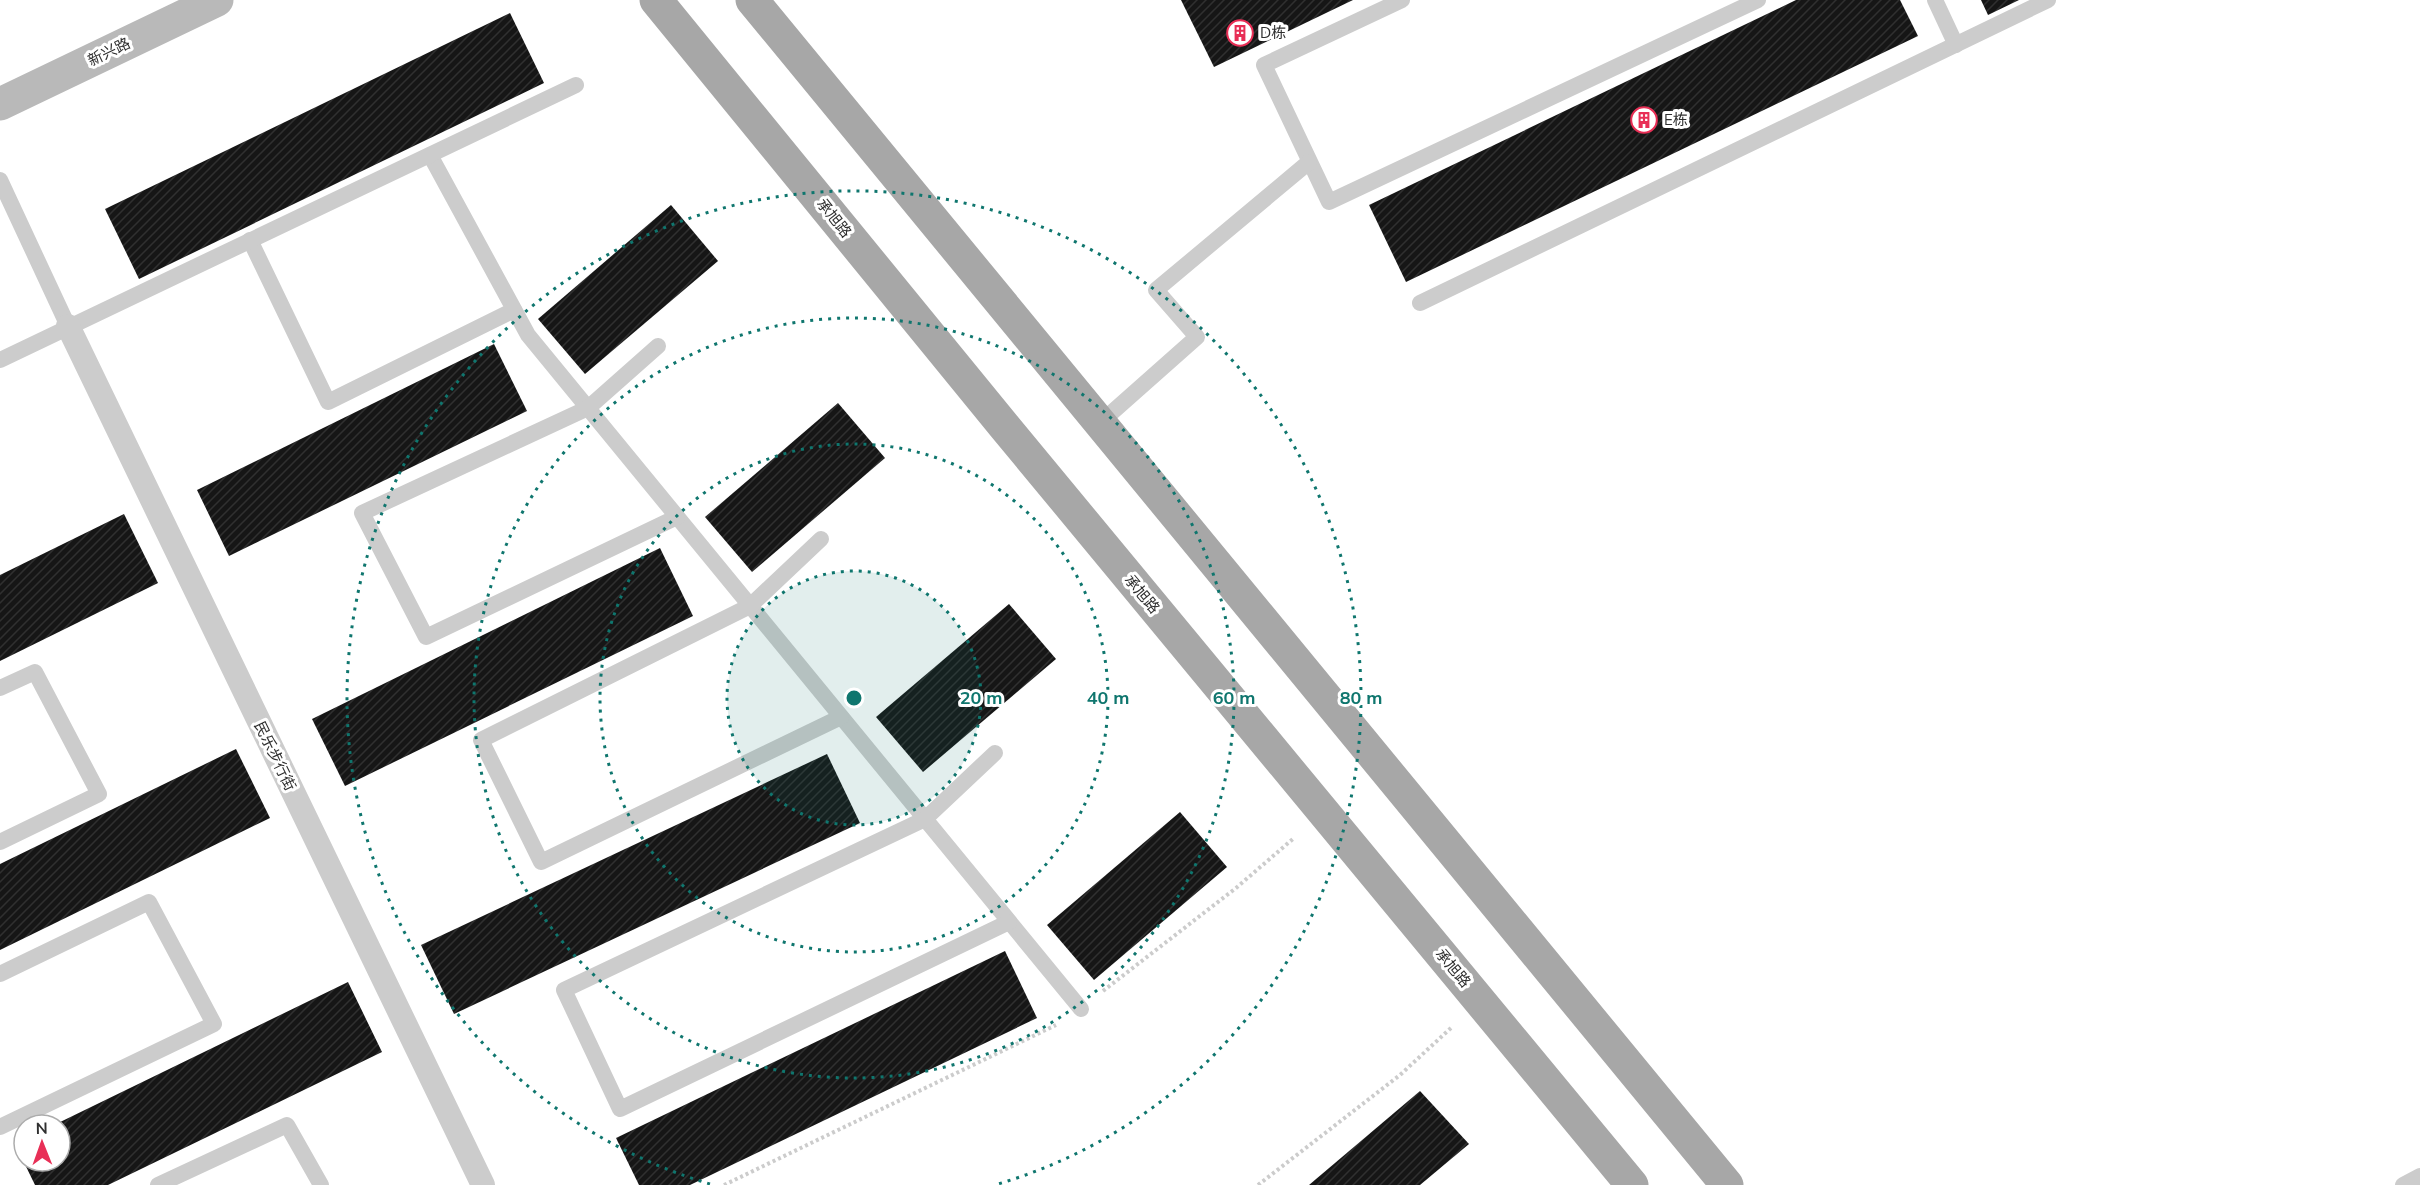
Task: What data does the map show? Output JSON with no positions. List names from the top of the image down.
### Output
{
  "streets": {
    "main road": ["新兴路", "承旭路"],
    "street": ["民乐步行街"]
  },
  "places": {
    "building": ["D栋", "E栋"]
  },
  "north": "top",
  "rings": [
    "20 m",
    "40 m",
    "60 m",
    "80 m"
  ]
}
